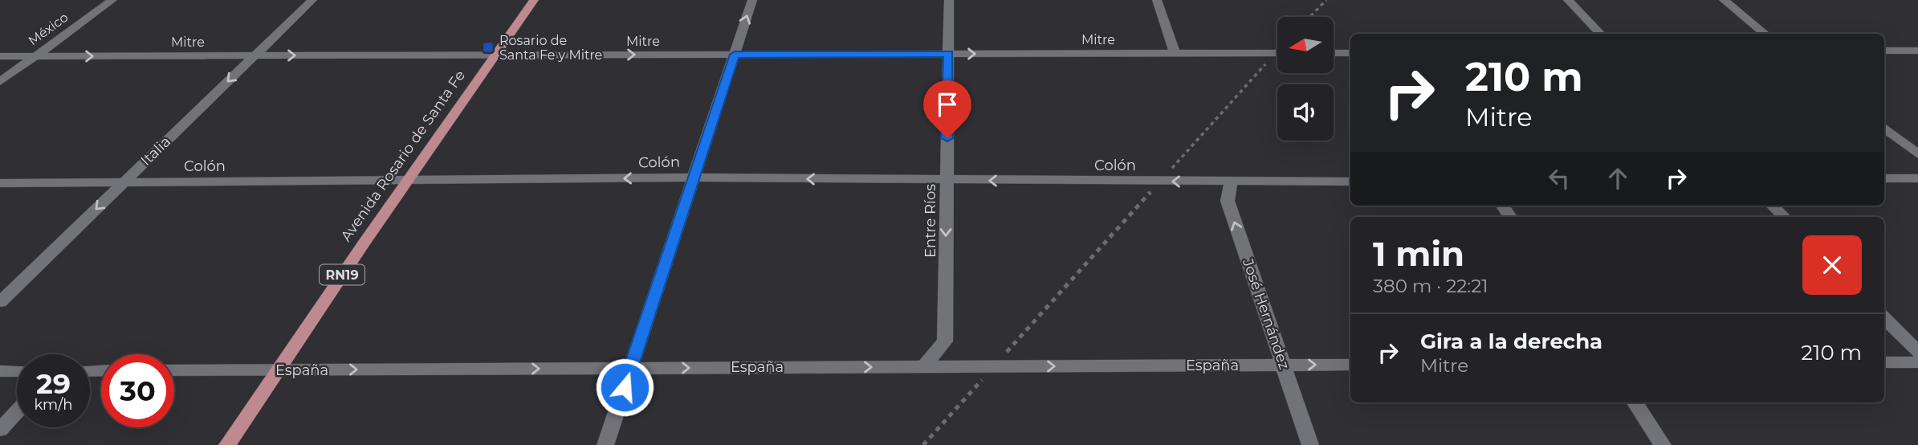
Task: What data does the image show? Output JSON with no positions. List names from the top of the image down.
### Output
{
  "streets": {
    "main road": ["Avenida Rosario de Santa Fe", "RN19"],
    "street": [
      "México",
      "Mitre",
      "Italia",
      "Colón",
      "Entre Ríos",
      "José Hernández",
      "España"
    ]
  },
  "crossings": [
    ["México", "Mitre"],
    ["Mitre", "Italia"],
    ["Mitre", "Avenida Rosario de Santa Fe"],
    ["Mitre", "Entre Ríos"],
    ["Italia", "Colón"],
    ["Avenida Rosario de Santa Fe", "Colón"],
    ["Avenida Rosario de Santa Fe", "España"],
    ["Colón", "Entre Ríos"],
    ["Colón", "José Hernández"],
    ["Entre Ríos", "España"],
    ["José Hernández", "España"]
  ],
  "one_way": [
    "Mitre",
    "Italia",
    "Colón",
    "Entre Ríos",
    "José Hernández",
    "España"
  ],
  "places": {
    "transit": ["Rosario de Santa Fe y Mitre"]
  },
  "north": "left",
  "page": {
    "turn": ["210 m", "Mitre"],
    "heading": ["1 min", "380 m · 22:21"],
    "list": [
      {
        "name": "Gira a la derecha",
        "note": "Mitre",
        "value": "210 m"
      }
    ],
    "speed": "29 km/h",
    "limit": "30"
  }
}
